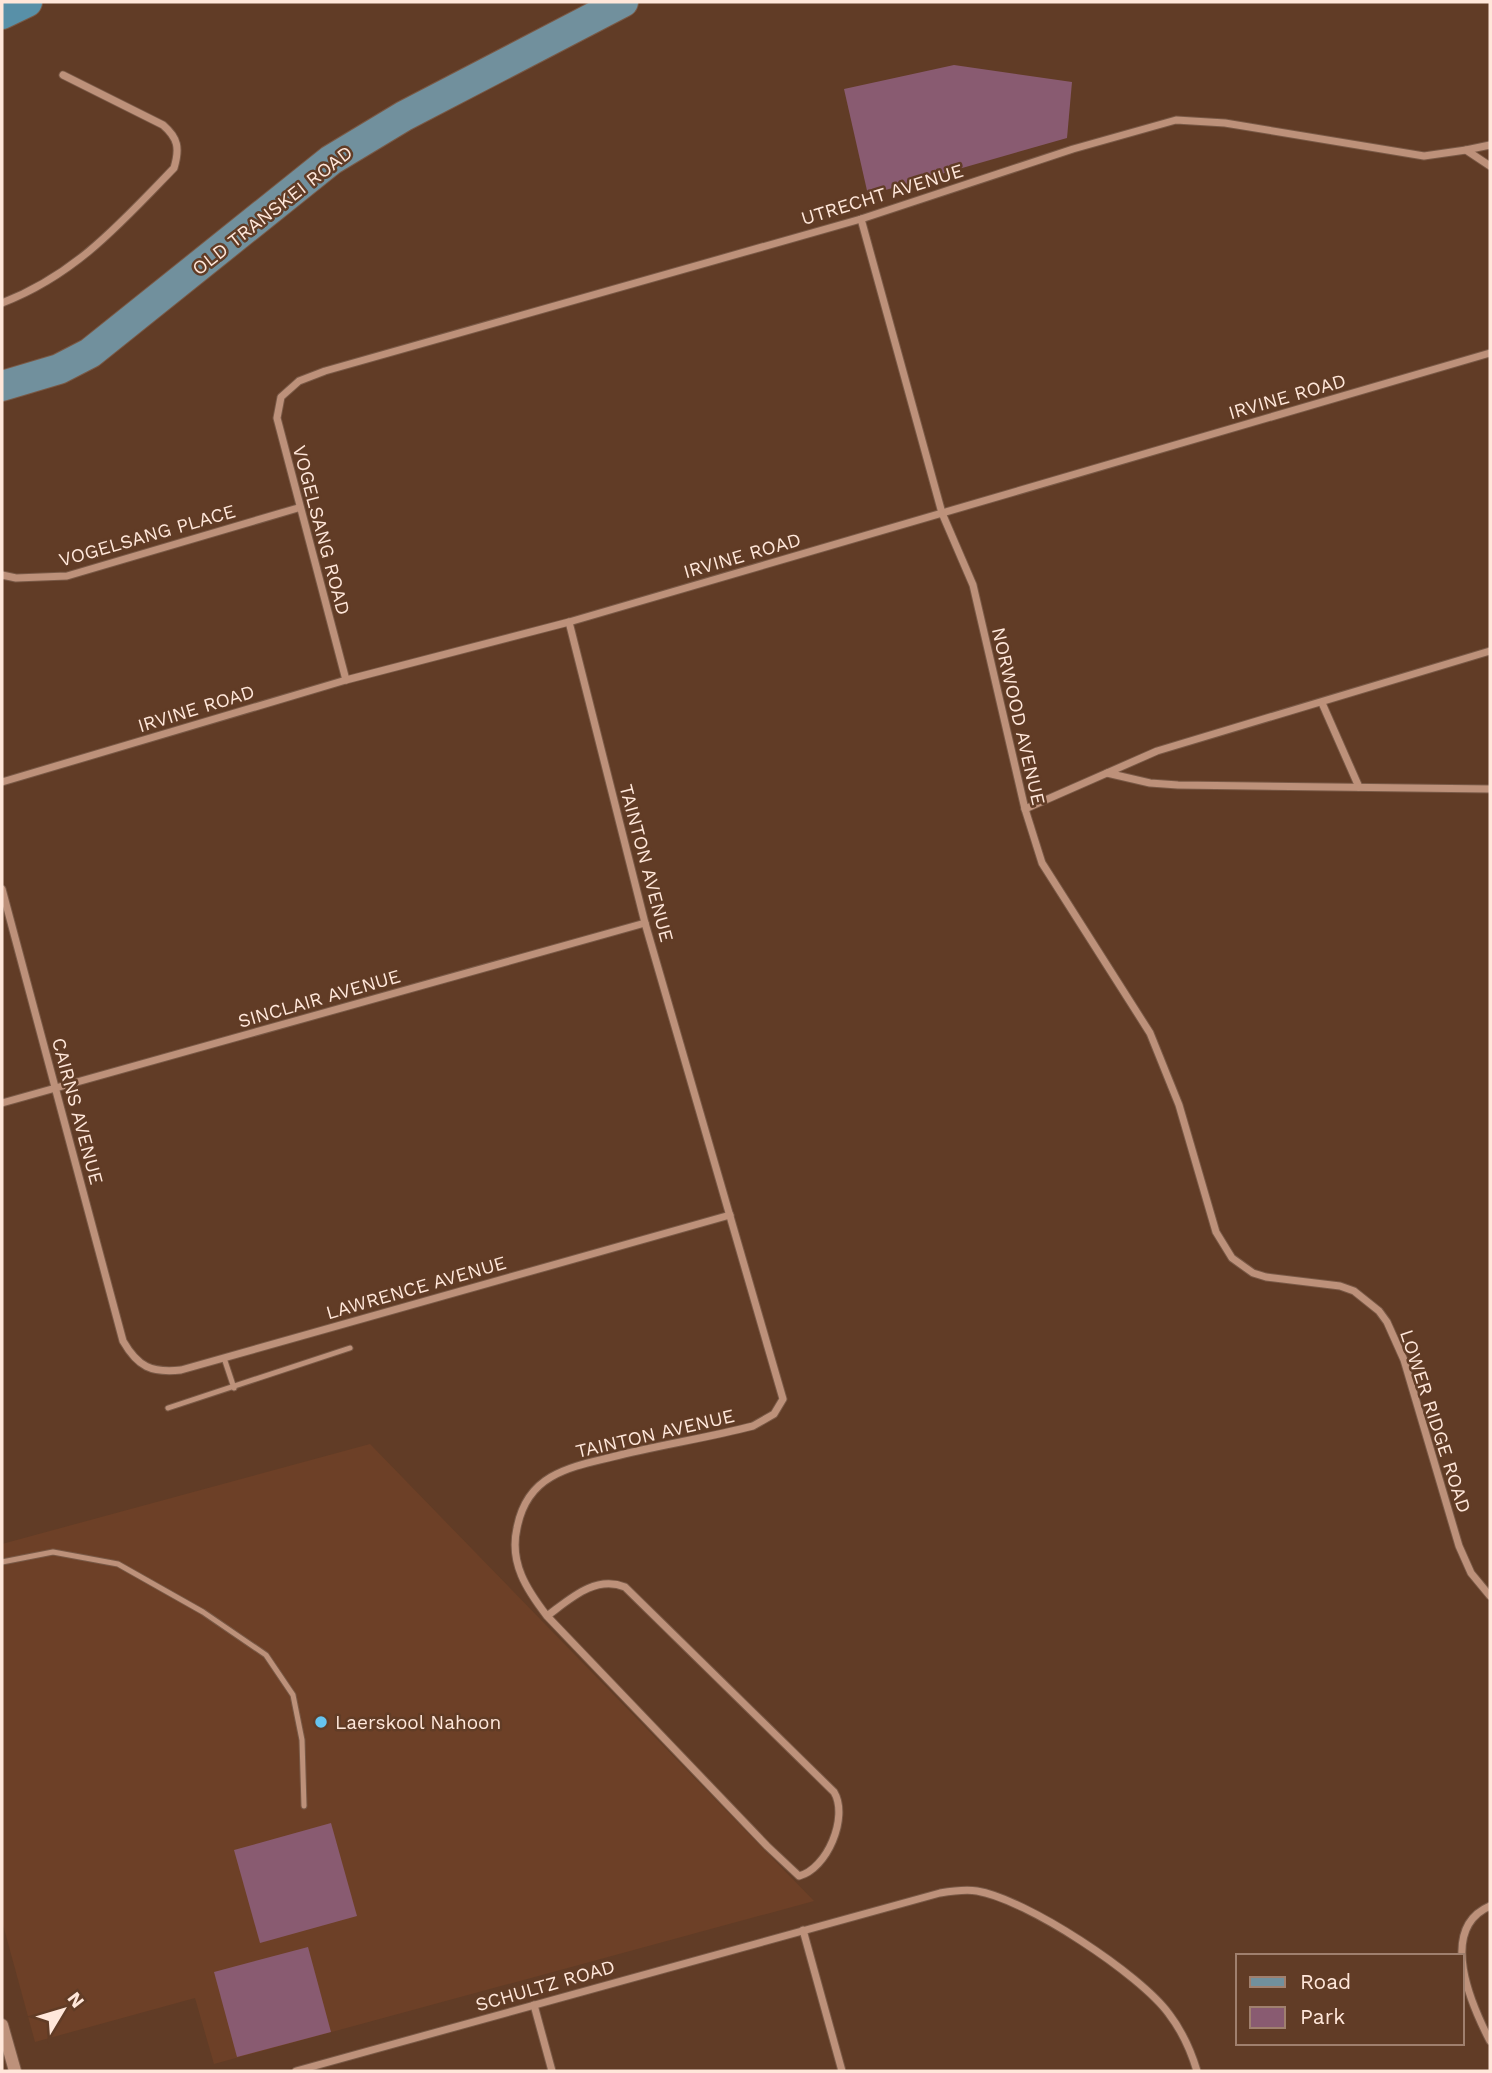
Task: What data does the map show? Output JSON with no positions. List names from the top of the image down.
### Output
{
  "streets": {
    "main road": ["OLD TRANSKEI ROAD"],
    "street": [
      "UTRECHT AVENUE",
      "IRVINE ROAD",
      "VOGELSANG ROAD",
      "VOGELSANG PLACE",
      "NORWOOD AVENUE",
      "TAINTON AVENUE",
      "SINCLAIR AVENUE",
      "CAIRNS AVENUE",
      "LAWRENCE AVENUE",
      "LOWER RIDGE ROAD",
      "SCHULTZ ROAD"
    ]
  },
  "crossings": [
    ["UTRECHT AVENUE", "VOGELSANG ROAD"],
    ["UTRECHT AVENUE", "NORWOOD AVENUE"],
    ["IRVINE ROAD", "VOGELSANG ROAD"],
    ["IRVINE ROAD", "NORWOOD AVENUE"],
    ["IRVINE ROAD", "TAINTON AVENUE"],
    ["VOGELSANG ROAD", "VOGELSANG PLACE"],
    ["NORWOOD AVENUE", "LOWER RIDGE ROAD"],
    ["TAINTON AVENUE", "SINCLAIR AVENUE"],
    ["TAINTON AVENUE", "LAWRENCE AVENUE"],
    ["SINCLAIR AVENUE", "CAIRNS AVENUE"],
    ["CAIRNS AVENUE", "LAWRENCE AVENUE"]
  ],
  "places": ["Laerskool Nahoon"],
  "legend": ["Road", "Park"],
  "north": "top right"
}
